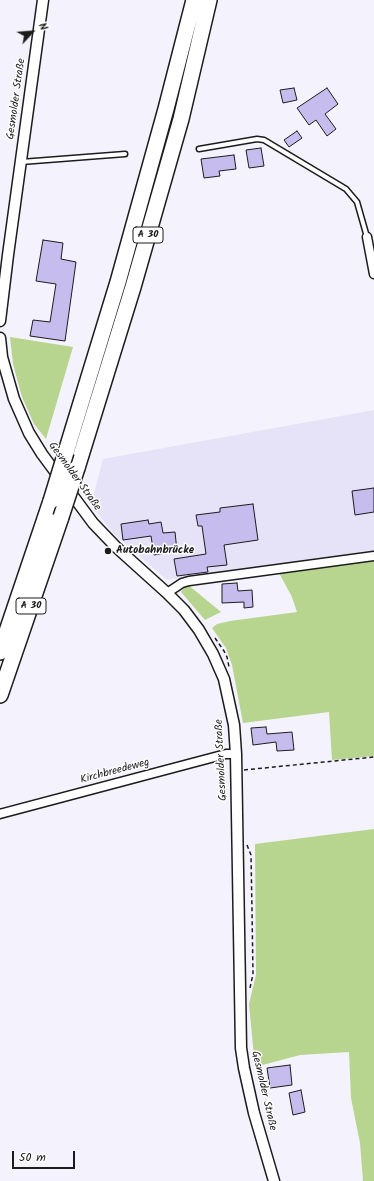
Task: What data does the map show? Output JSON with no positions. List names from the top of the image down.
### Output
{
  "streets": {
    "highway": ["A 30"],
    "street": ["Gesmolder Straße", "Kirchbreedeweg"]
  },
  "crossings": [
    ["Gesmolder Straße", "Kirchbreedeweg"]
  ],
  "places": ["Autobahnbrücke"],
  "scale_bar": "50 m",
  "north": "top right"
}
